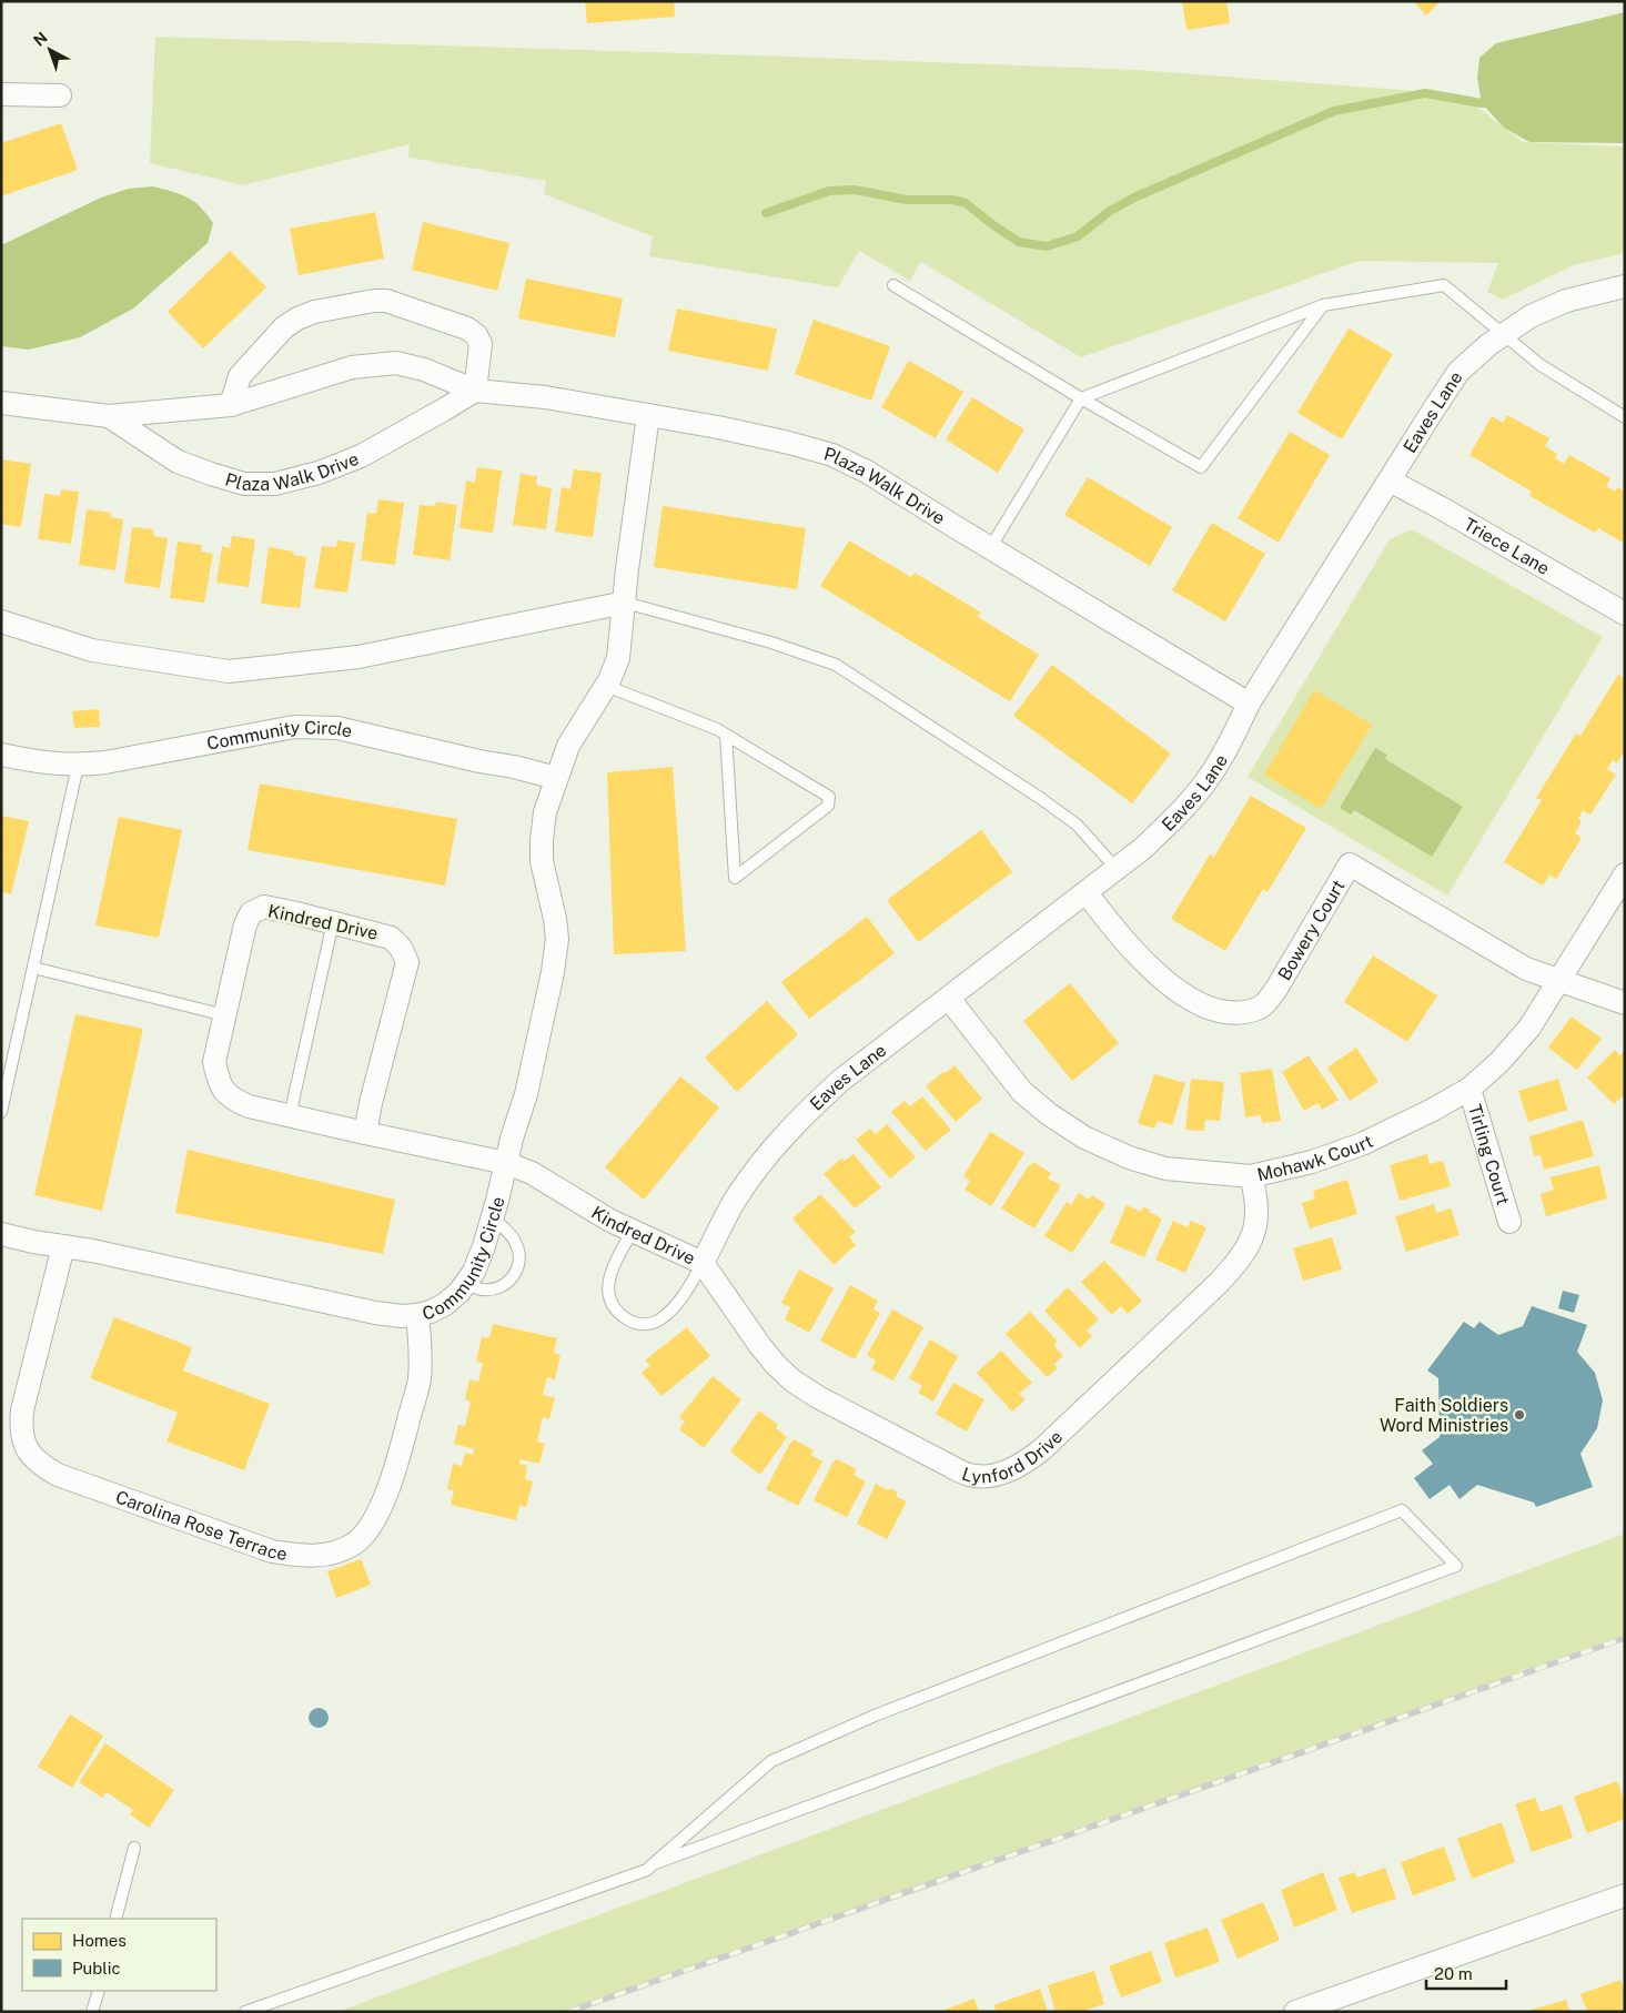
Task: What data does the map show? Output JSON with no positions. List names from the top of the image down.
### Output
{
  "streets": {
    "street": [
      "Eaves Lane",
      "Plaza Walk Drive",
      "Triece Lane",
      "Community Circle",
      "Kindred Drive",
      "Bowery Court",
      "Mohawk Court",
      "Tirling Court",
      "Lynford Drive",
      "Carolina Rose Terrace"
    ]
  },
  "crossings": [
    ["Eaves Lane", "Plaza Walk Drive"],
    ["Eaves Lane", "Triece Lane"],
    ["Eaves Lane", "Kindred Drive"],
    ["Eaves Lane", "Bowery Court"],
    ["Eaves Lane", "Mohawk Court"],
    ["Eaves Lane", "Lynford Drive"],
    ["Plaza Walk Drive", "Community Circle"],
    ["Community Circle", "Kindred Drive"],
    ["Community Circle", "Carolina Rose Terrace"],
    ["Kindred Drive", "Lynford Drive"],
    ["Bowery Court", "Mohawk Court"],
    ["Mohawk Court", "Tirling Court"],
    ["Mohawk Court", "Lynford Drive"]
  ],
  "places": ["Faith Soldiers Word Ministries"],
  "legend": ["Homes", "Public"],
  "scale_bar": "20 m",
  "north": "top left"
}
